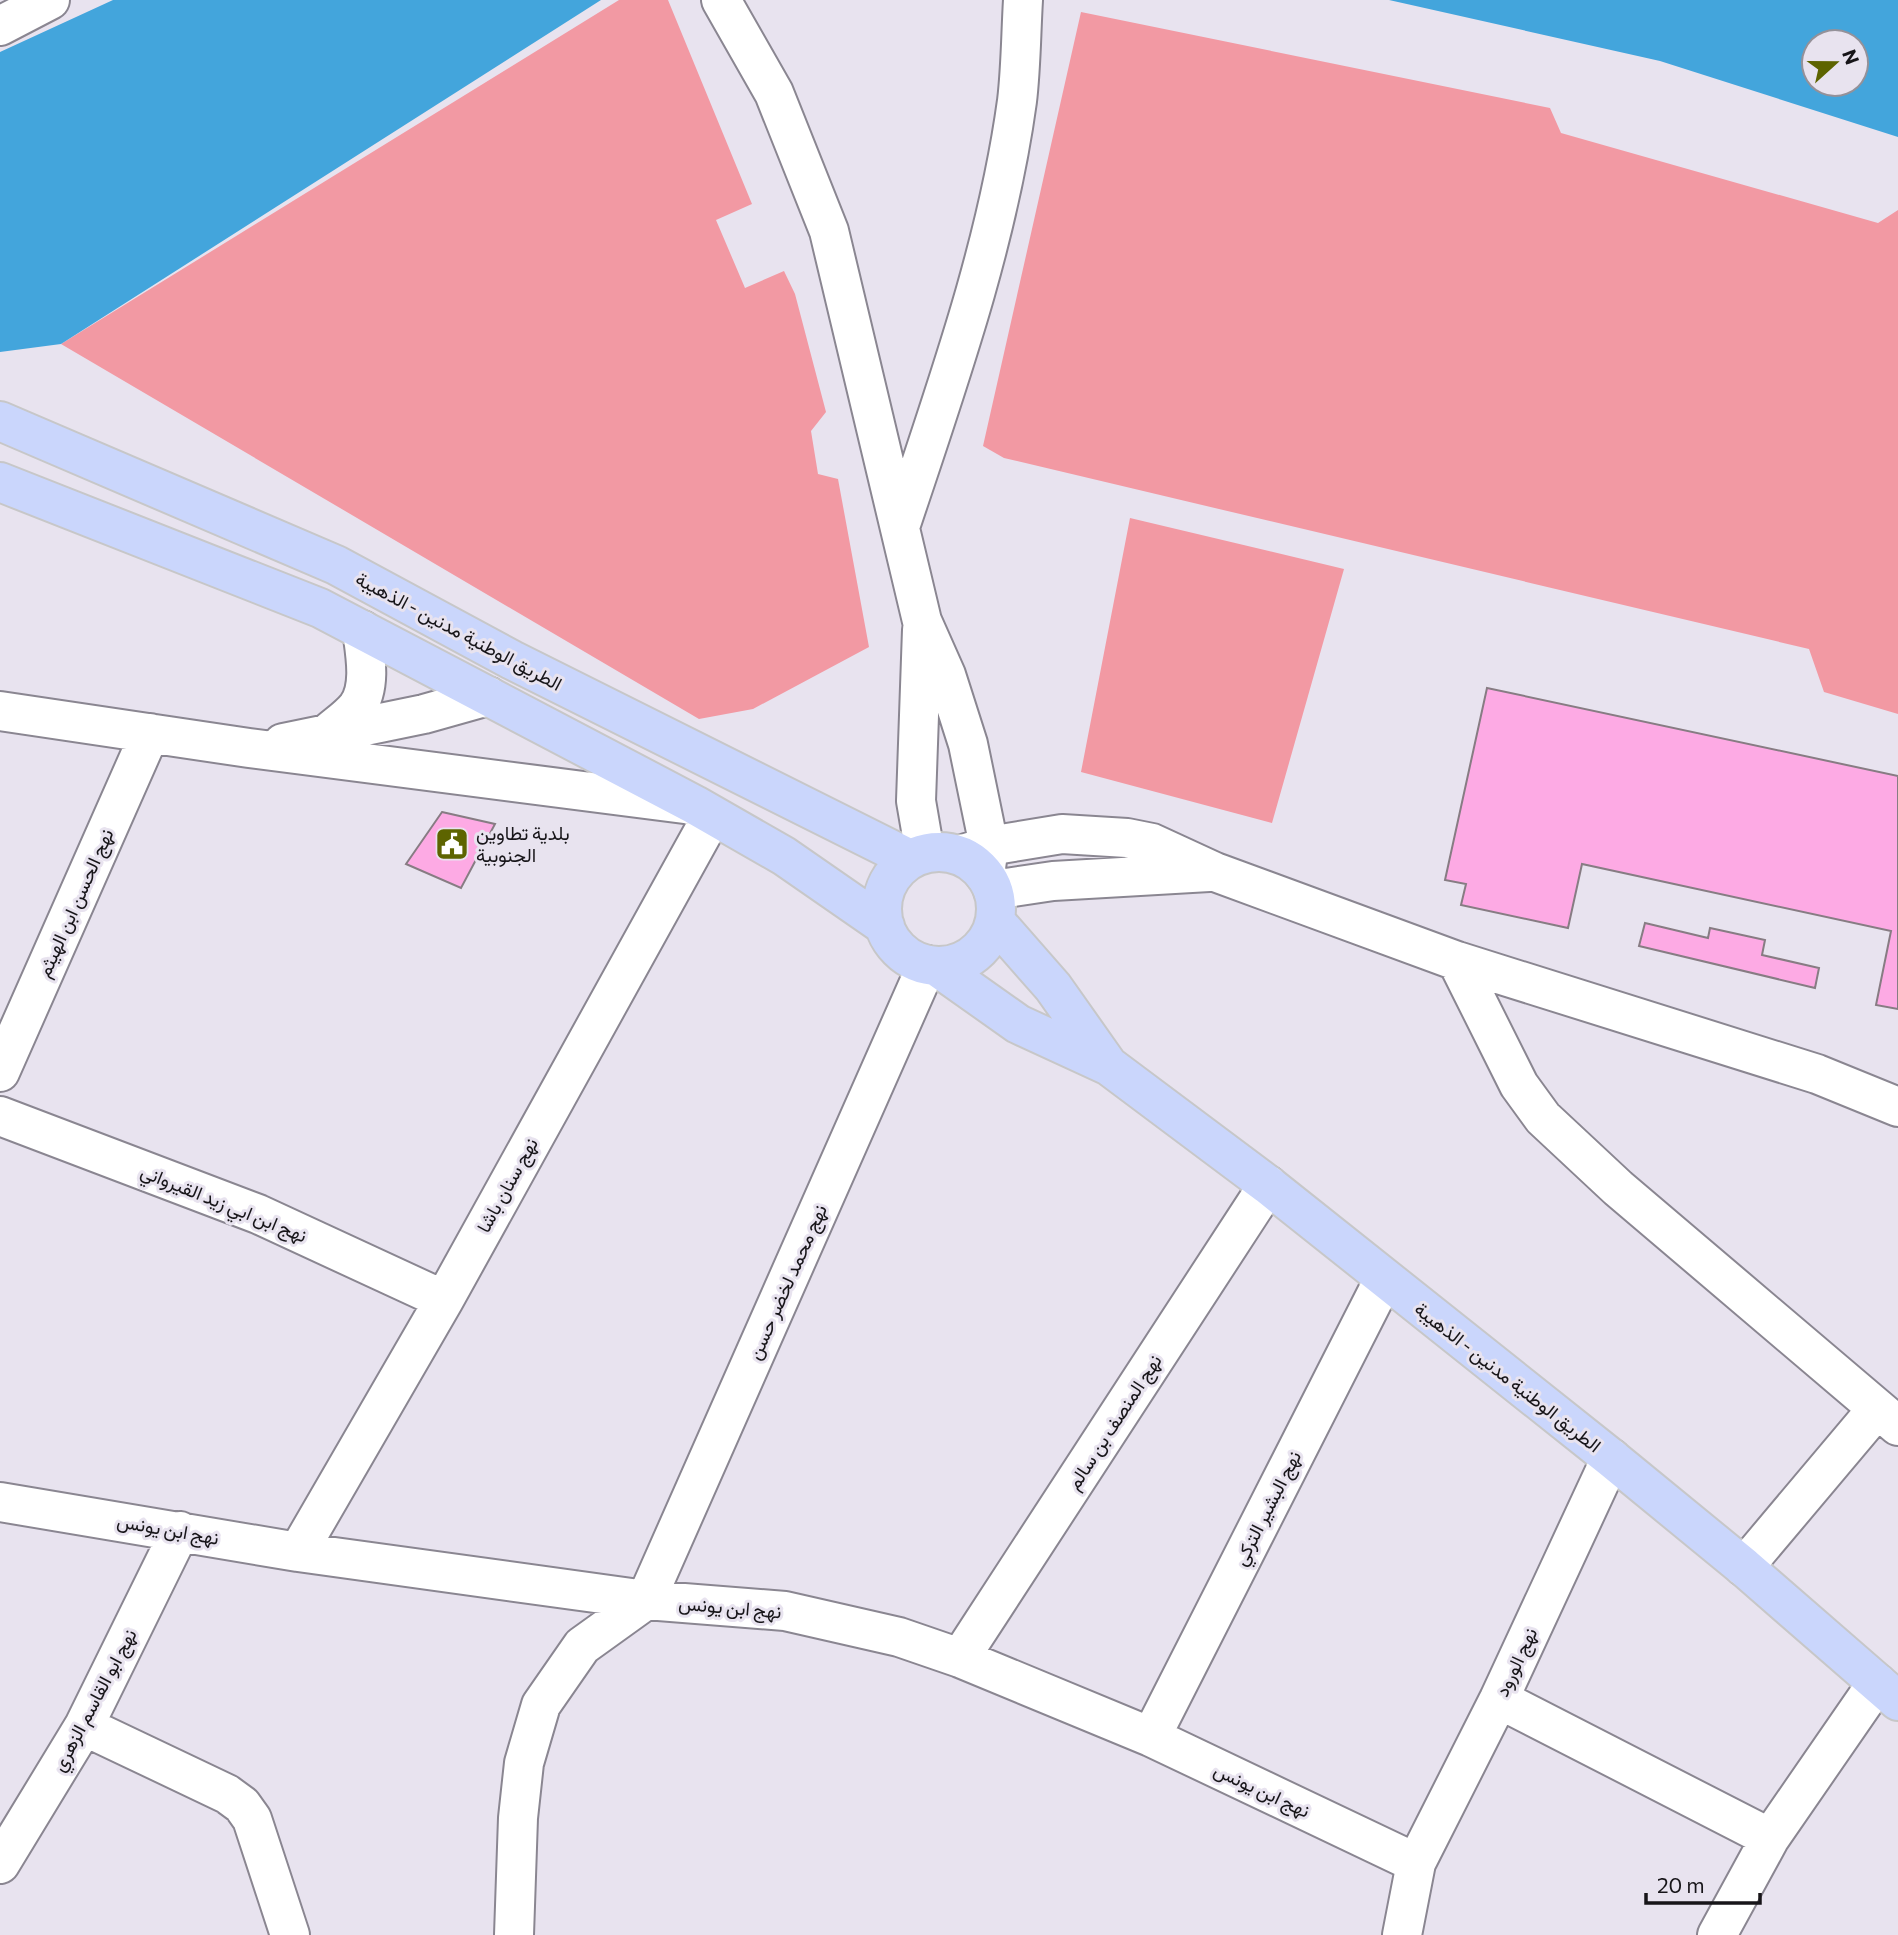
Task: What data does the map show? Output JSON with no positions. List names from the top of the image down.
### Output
{
  "streets": {
    "main road": ["الطريق الوطنية مدنين - الذهيبة"],
    "street": [
      "نهج الحسن ابن الهيثم",
      "نهج سنان باشا",
      "نهج ابن ابي زيد القيرواني",
      "نهج محمد لخضر حسن",
      "نهج المنصف بن سالم",
      "نهج البشير التركي",
      "نهج ابن يونس",
      "نهج الورود",
      "نهج ابو القاسم الزهري"
    ]
  },
  "crossings": [
    ["الطريق الوطنية مدنين - الذهيبة", "نهج محمد لخضر حسن"],
    ["الطريق الوطنية مدنين - الذهيبة", "نهج المنصف بن سالم"],
    ["الطريق الوطنية مدنين - الذهيبة", "نهج البشير التركي"],
    ["الطريق الوطنية مدنين - الذهيبة", "نهج الورود"],
    ["نهج سنان باشا", "نهج ابن ابي زيد القيرواني"],
    ["نهج سنان باشا", "نهج ابن يونس"],
    ["نهج محمد لخضر حسن", "نهج ابن يونس"],
    ["نهج المنصف بن سالم", "نهج ابن يونس"],
    ["نهج البشير التركي", "نهج ابن يونس"],
    ["نهج ابن يونس", "نهج الورود"],
    ["نهج ابن يونس", "نهج ابو القاسم الزهري"]
  ],
  "places": {
    "public building": ["بلدية تطاوين الجنوبية"]
  },
  "scale_bar": "20 m",
  "north": "right"
}
